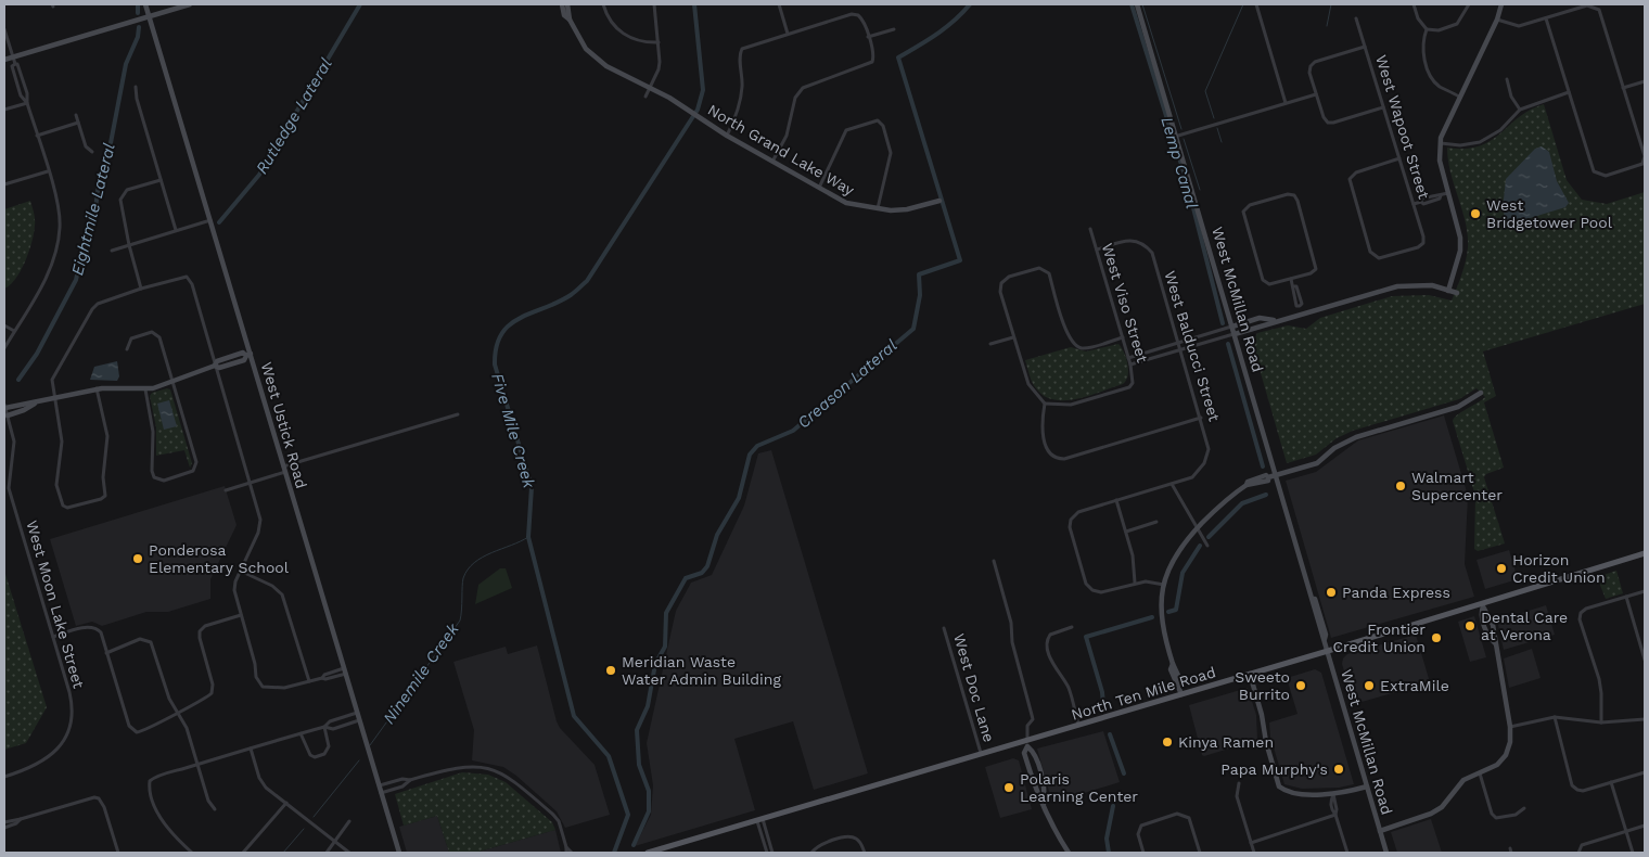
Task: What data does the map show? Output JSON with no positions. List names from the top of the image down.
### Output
{
  "streets": {
    "main road": ["North Ten Mile Road"],
    "street": [
      "West Wapoot Street",
      "North Grand Lake Way",
      "West McMillan Road",
      "West Viso Street",
      "West Balducci Street",
      "West Ustick Road",
      "West Moon Lake Street",
      "West Doc Lane"
    ]
  },
  "crossings": [
    ["West McMillan Road", "North Ten Mile Road"],
    ["West Viso Street", "West Balducci Street"],
    ["West Doc Lane", "North Ten Mile Road"]
  ],
  "water": [
    "Rutledge Lateral",
    "Lemp Canal",
    "Eightmile Lateral",
    "Creason Lateral",
    "Five Mile Creek",
    "Ninemile Creek"
  ],
  "places": [
    "West Bridgetower Pool",
    "Walmart Supercenter",
    "Ponderosa Elementary School",
    "Horizon Credit Union",
    "Panda Express",
    "Dental Care at Verona",
    "Frontier Credit Union",
    "Meridian Waste Water Admin Building",
    "Sweeto Burrito",
    "ExtraMile",
    "Kinya Ramen",
    "Papa Murphy's",
    "Polaris Learning Center"
  ]
}
